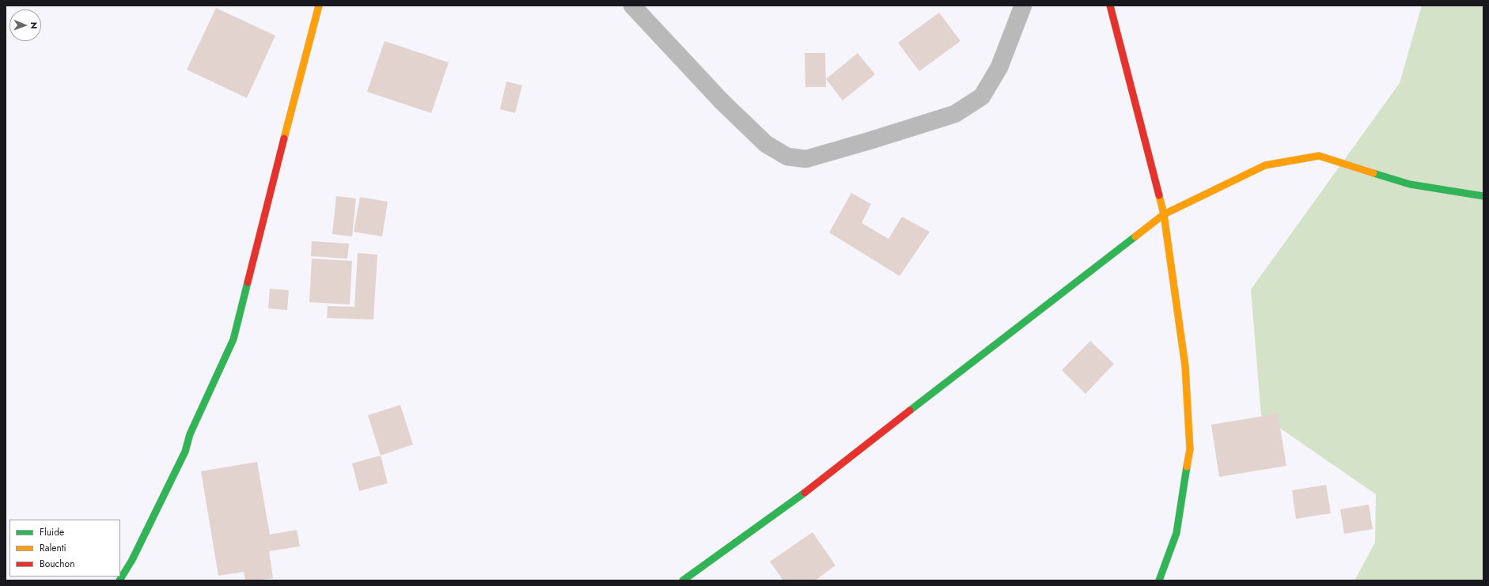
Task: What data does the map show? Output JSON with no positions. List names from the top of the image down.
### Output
{
  "legend": ["Fluide", "Ralenti", "Bouchon"],
  "north": "right"
}
